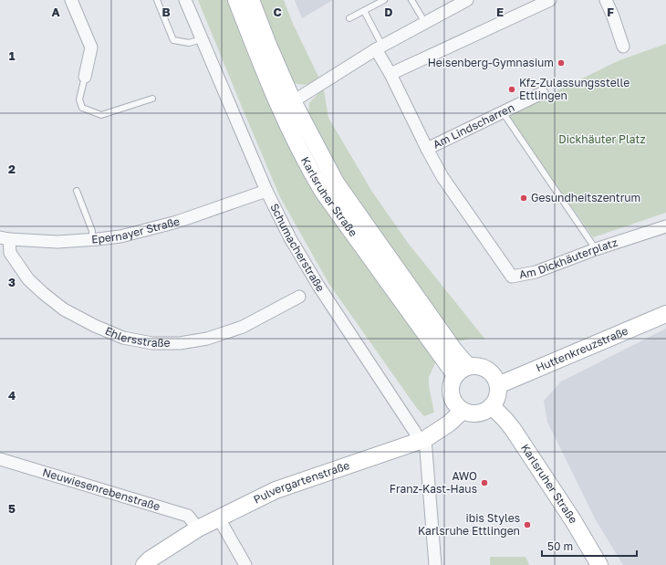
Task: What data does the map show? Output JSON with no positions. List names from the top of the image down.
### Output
{
  "streets": {
    "main road": ["Karlsruher Straße", "Huttenkreuzstraße", "Pulvergartenstraße"],
    "street": [
      "Am Lindscharren",
      "Epernayer Straße",
      "Schumacherstraße",
      "Am Dickhäuterplatz",
      "Ehlersstraße",
      "Neuwiesenrebenstraße"
    ]
  },
  "crossings": [
    ["Am Lindscharren", "Am Dickhäuterplatz"],
    ["Karlsruher Straße", "Huttenkreuzstraße"],
    ["Karlsruher Straße", "Pulvergartenstraße"],
    ["Epernayer Straße", "Schumacherstraße"],
    ["Epernayer Straße", "Ehlersstraße"],
    ["Schumacherstraße", "Pulvergartenstraße"],
    ["Huttenkreuzstraße", "Pulvergartenstraße"],
    ["Pulvergartenstraße", "Neuwiesenrebenstraße"]
  ],
  "parks": ["Dickhäuter Platz"],
  "places": [
    "Heisenberg-Gymnasium",
    "Kfz-Zulassungsstelle Ettlingen",
    "Gesundheitszentrum",
    "AWO Franz-Kast-Haus",
    "ibis Styles Karlsruhe Ettlingen"
  ],
  "scale_bar": "50 m",
  "grid": {
    "columns": [
      "A",
      "B",
      "C",
      "D",
      "E",
      "F"
    ],
    "rows": [
      "1",
      "2",
      "3",
      "4",
      "5"
    ]
  }
}
